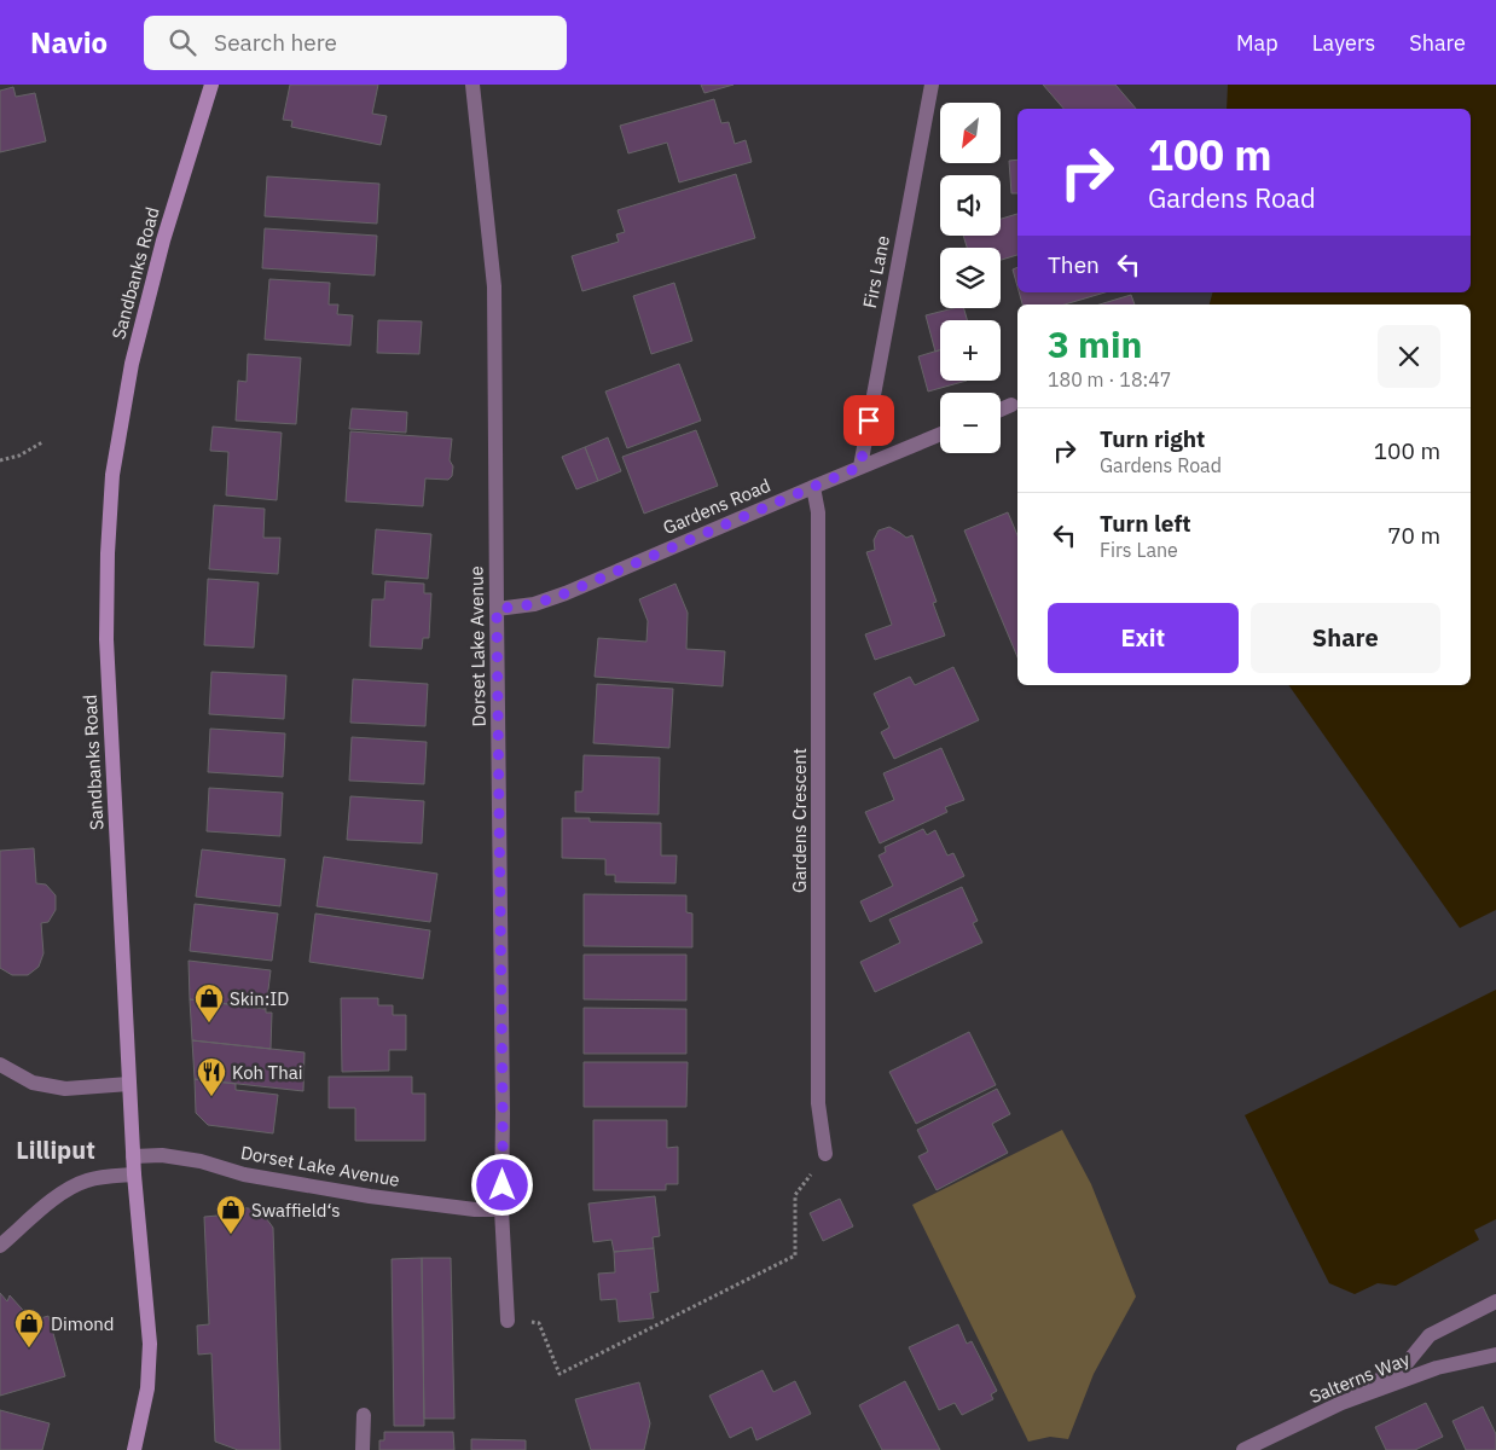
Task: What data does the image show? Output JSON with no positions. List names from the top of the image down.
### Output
{
  "streets": {
    "main road": ["Sandbanks Road"],
    "street": [
      "Firs Lane",
      "Gardens Road",
      "Dorset Lake Avenue",
      "Gardens Crescent",
      "Salterns Way"
    ]
  },
  "crossings": [
    ["Firs Lane", "Gardens Road"],
    ["Sandbanks Road", "Dorset Lake Avenue"],
    ["Gardens Road", "Dorset Lake Avenue"],
    ["Gardens Road", "Gardens Crescent"]
  ],
  "districts": ["Lilliput"],
  "places": {
    "shop": ["Skin:ID", "Swaffield‘s", "Dimond"],
    "restaurant": ["Koh Thai"]
  },
  "north": "bottom left",
  "page": {
    "header": "Navio",
    "search": "Search here",
    "nav": ["Map", "Layers", "Share"],
    "map_buttons": ["+", "−"],
    "turn": ["100 m", "Gardens Road"],
    "then": "Then",
    "heading": ["3 min", "180 m · 18:47"],
    "list": [
      {
        "name": "Turn right",
        "note": "Gardens Road",
        "value": "100 m"
      },
      {
        "name": "Turn left",
        "note": "Firs Lane",
        "value": "70 m"
      }
    ],
    "buttons": ["Exit", "Share"]
  }
}
